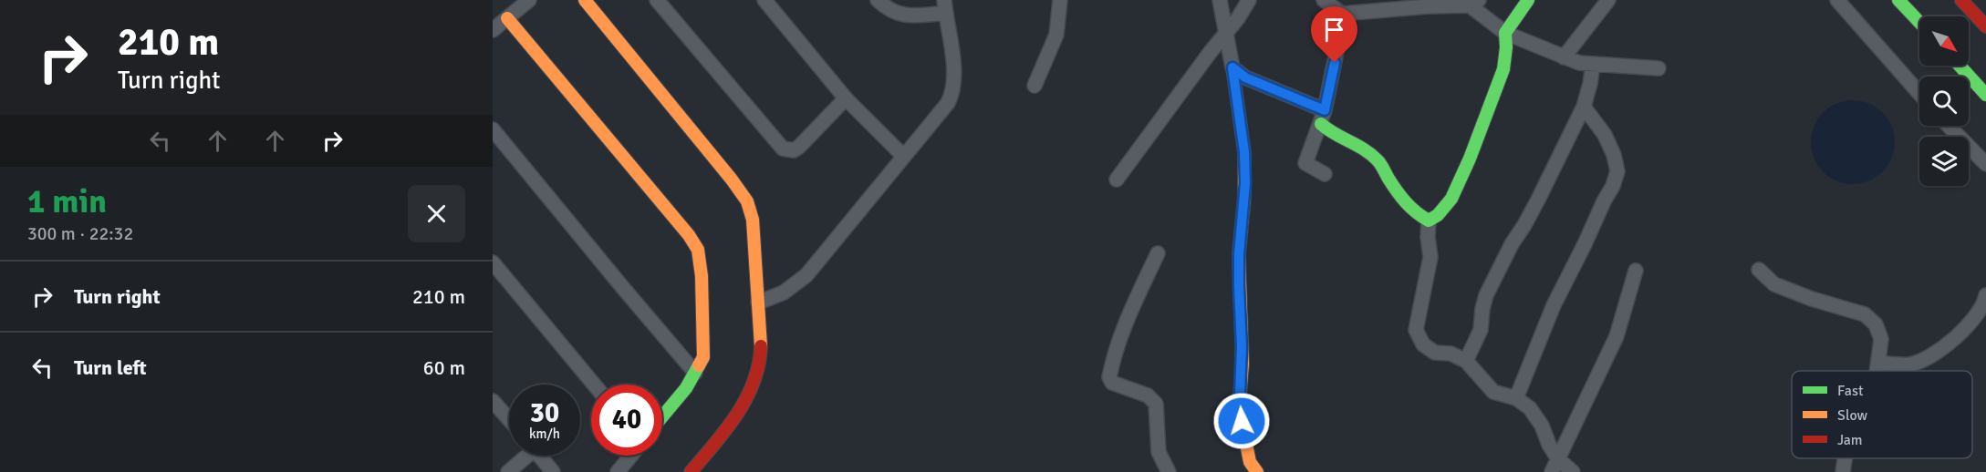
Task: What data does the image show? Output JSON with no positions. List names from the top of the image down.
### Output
{
  "legend": ["Fast", "Slow", "Jam"],
  "north": "bottom right",
  "page": {
    "turn": ["210 m", "Turn right"],
    "heading": ["1 min", "300 m · 22:32"],
    "list": [
      {
        "name": "Turn right",
        "value": "210 m"
      },
      {
        "name": "Turn left",
        "value": "60 m"
      }
    ],
    "speed": "30 km/h",
    "limit": "40"
  }
}
